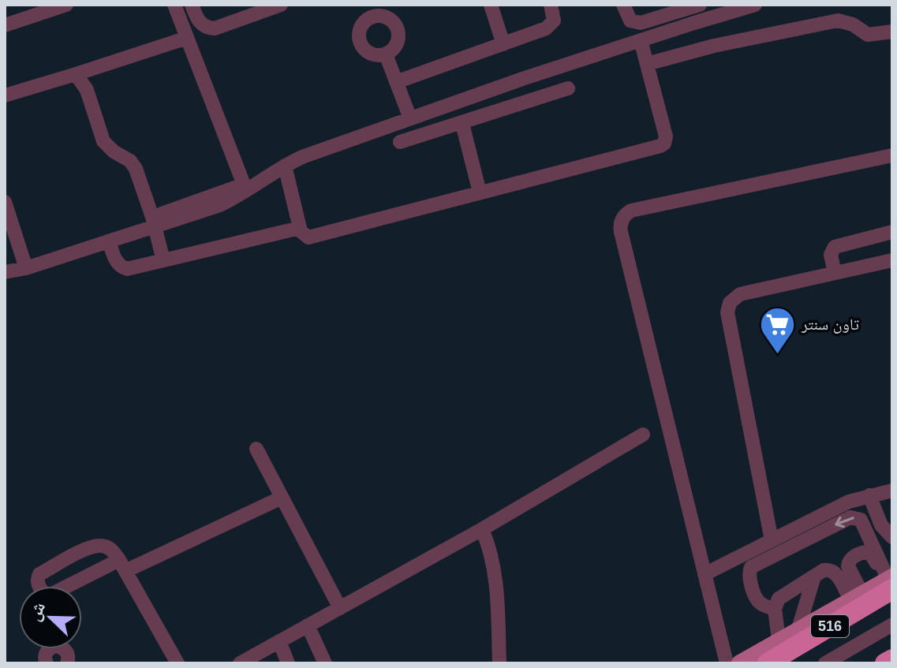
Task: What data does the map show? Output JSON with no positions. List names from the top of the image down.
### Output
{
  "streets": {
    "highway": ["516"]
  },
  "places": {
    "supermarket": ["تاون سنتر"]
  },
  "north": "top left"
}
